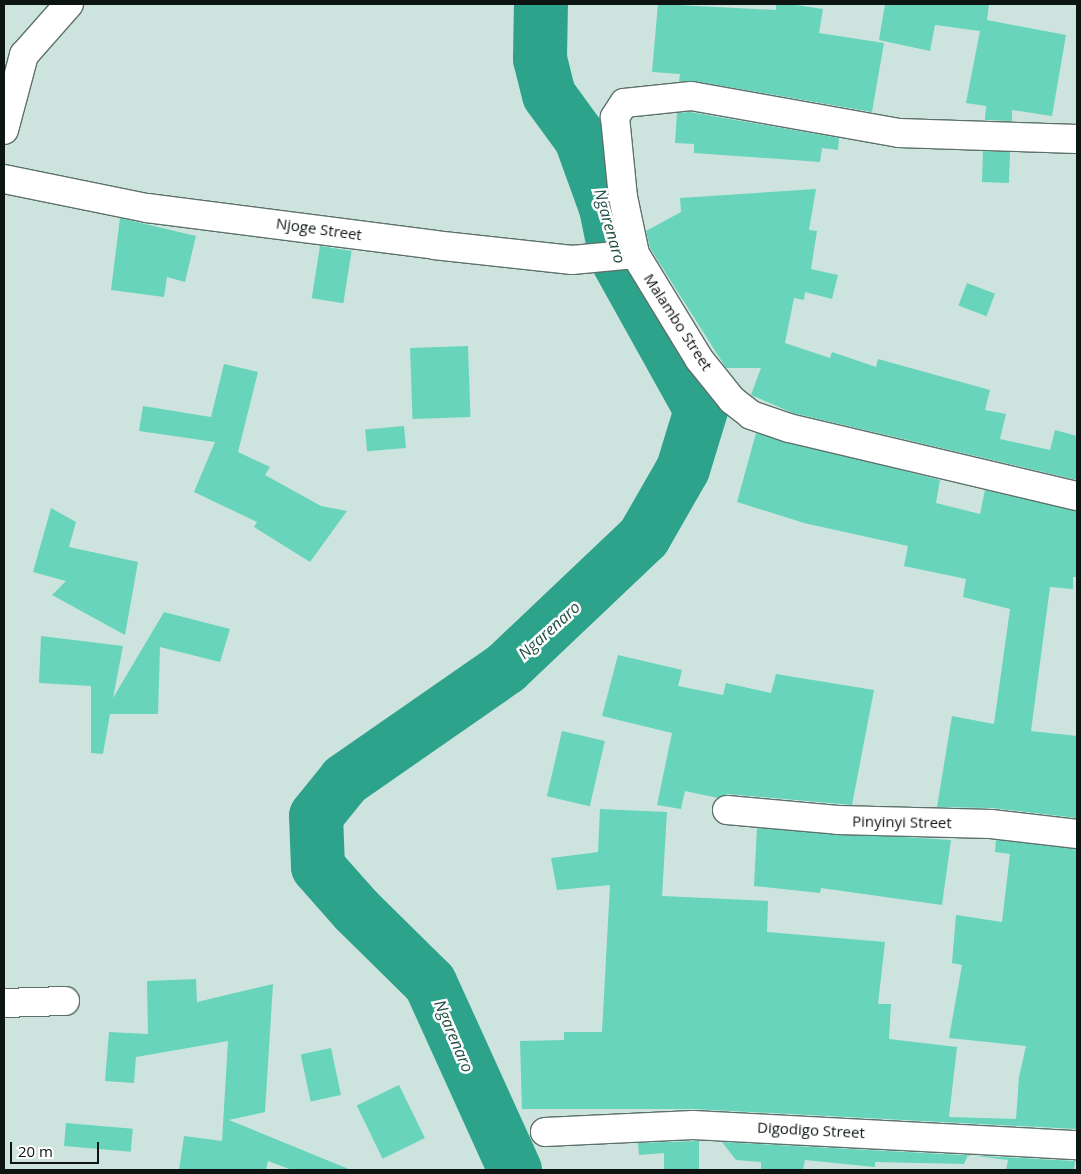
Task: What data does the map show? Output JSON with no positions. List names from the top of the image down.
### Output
{
  "streets": {
    "street": [
      "Njoge Street",
      "Malambo Street",
      "Pinyinyi Street",
      "Digodigo Street"
    ]
  },
  "crossings": [
    ["Njoge Street", "Malambo Street"]
  ],
  "water": ["Ngarenaro"],
  "scale_bar": "20 m"
}
